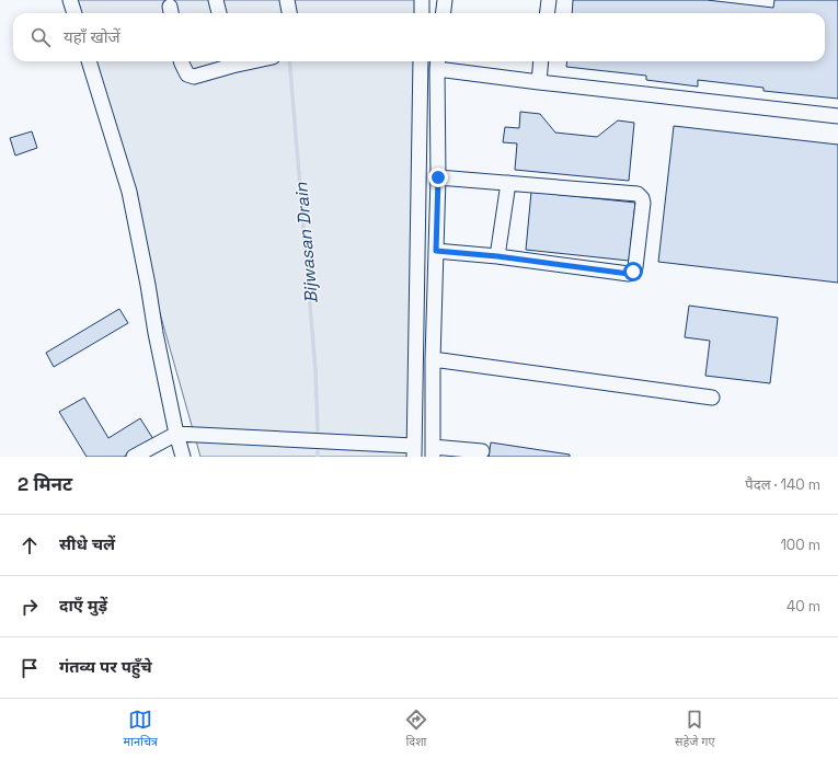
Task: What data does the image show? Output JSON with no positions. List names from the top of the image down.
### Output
{
  "water": ["Bijwasan Drain"],
  "page": {
    "search": "यहाँ खोजें",
    "heading": ["2 मिनट", "पैदल · 140 m"],
    "list": [
      ["सीधे चलें", "100 m"],
      ["दाएँ मुड़ें", "40 m"],
      "गंतव्य पर पहुँचे"
    ],
    "nav": ["मानचित्र", "दिशा", "सहेजे गए"]
  }
}
